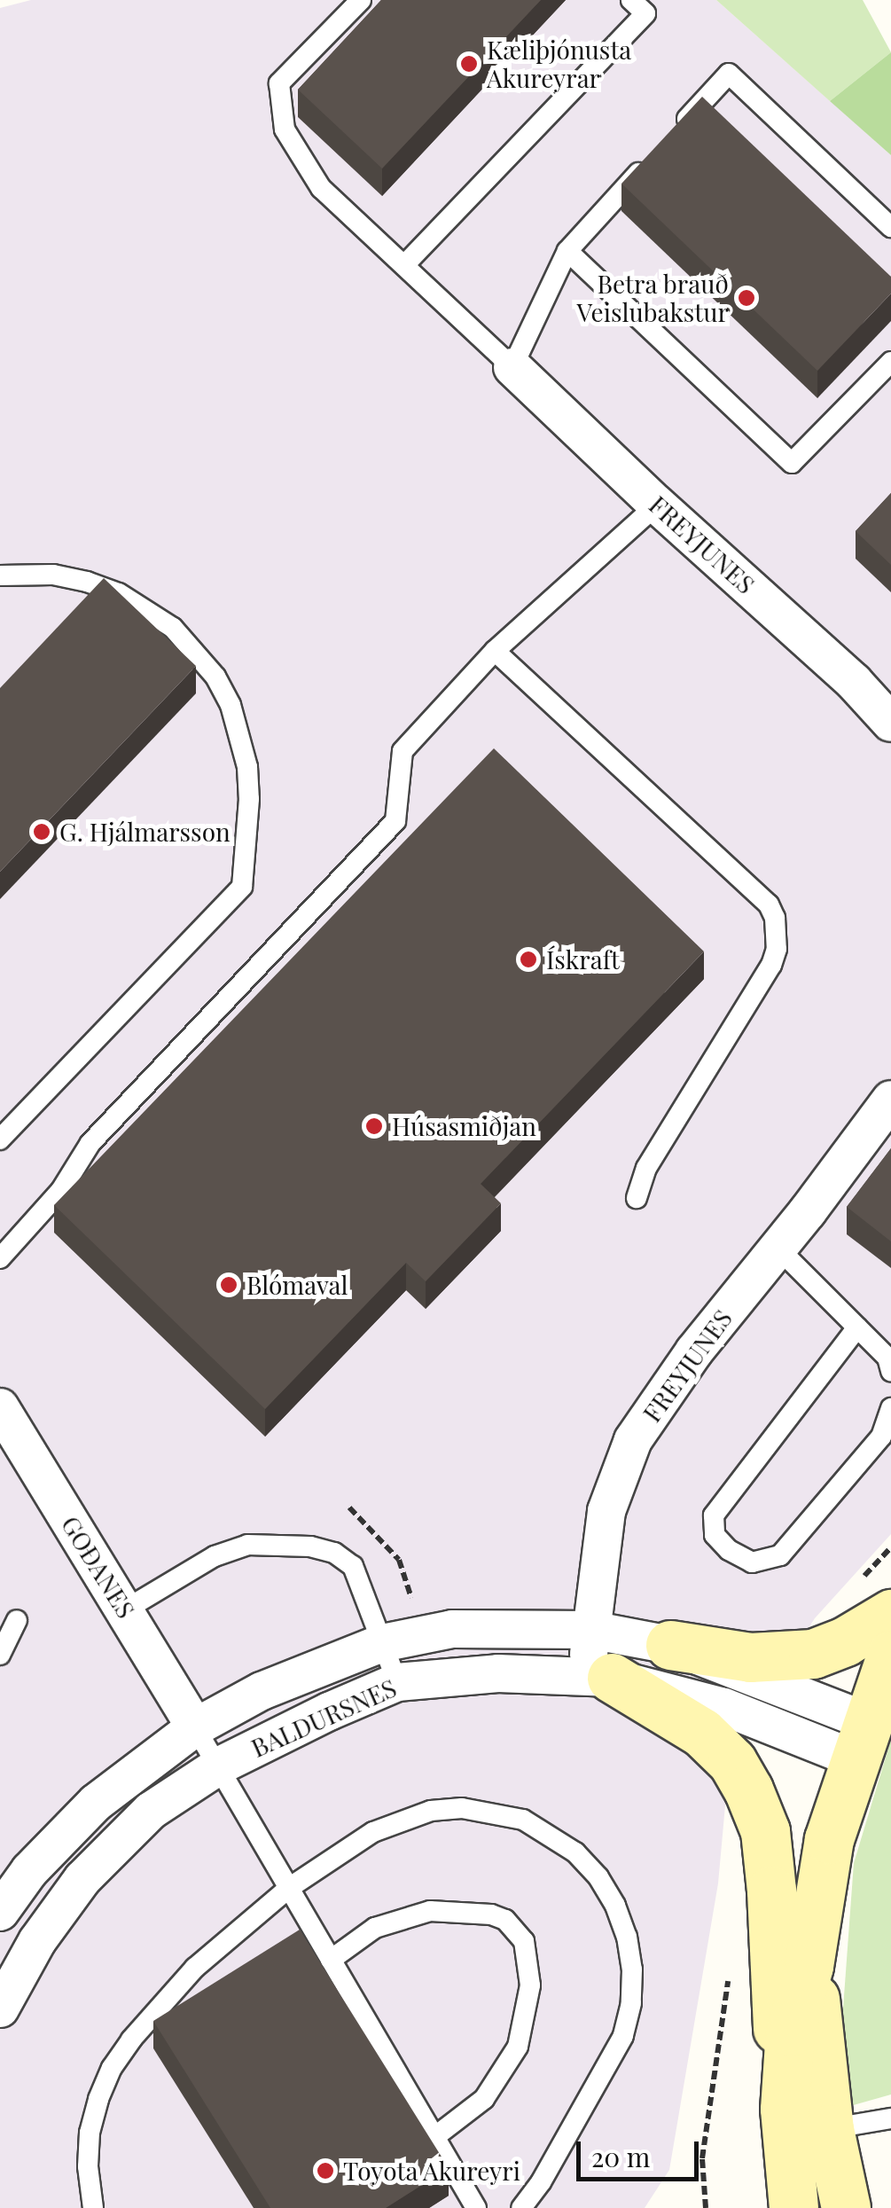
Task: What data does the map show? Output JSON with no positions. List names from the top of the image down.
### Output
{
  "streets": {
    "street": ["FREYJUNES", "GOÐANES", "BALDURSNES"]
  },
  "crossings": [
    ["FREYJUNES", "BALDURSNES"],
    ["GOÐANES", "BALDURSNES"]
  ],
  "places": [
    "Kæliþjónusta Akureyrar",
    "Betra brauð Veislubakstur",
    "G. Hjálmarsson",
    "Ískraft",
    "Húsasmiðjan",
    "Blómaval",
    "Toyota Akureyri"
  ],
  "scale_bar": "20 m"
}
